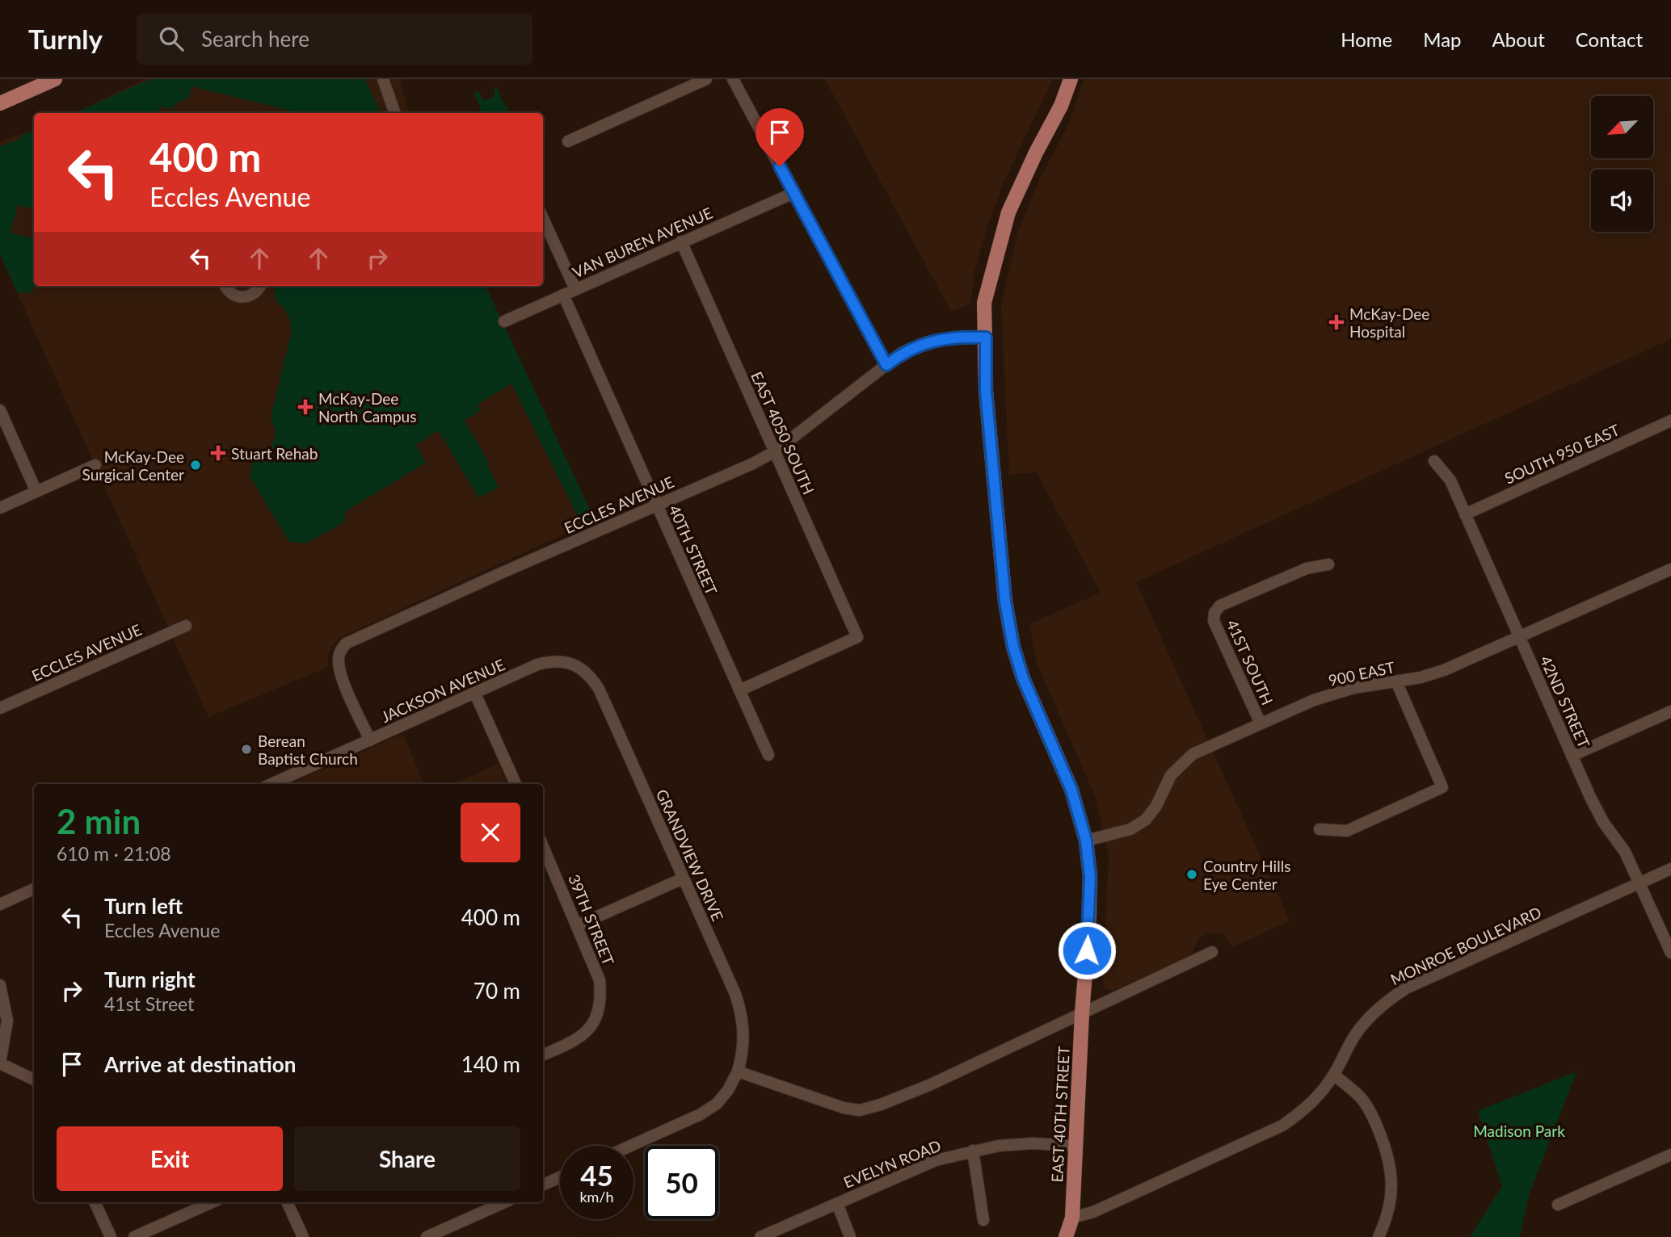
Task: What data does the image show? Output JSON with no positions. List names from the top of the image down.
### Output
{
  "streets": {
    "main road": ["EAST 40TH STREET"],
    "street": [
      "VAN BUREN AVENUE",
      "EAST 4050 SOUTH",
      "SOUTH 950 EAST",
      "ECCLES AVENUE",
      "40TH STREET",
      "41ST SOUTH",
      "900 EAST",
      "JACKSON AVENUE",
      "42ND STREET",
      "GRANDVIEW DRIVE",
      "39TH STREET",
      "MONROE BOULEVARD",
      "EVELYN ROAD"
    ]
  },
  "crossings": [
    ["VAN BUREN AVENUE", "EAST 4050 SOUTH"],
    ["VAN BUREN AVENUE", "40TH STREET"],
    ["EAST 4050 SOUTH", "ECCLES AVENUE"],
    ["EAST 4050 SOUTH", "40TH STREET"],
    ["SOUTH 950 EAST", "42ND STREET"],
    ["ECCLES AVENUE", "40TH STREET"],
    ["ECCLES AVENUE", "JACKSON AVENUE"],
    ["ECCLES AVENUE", "EAST 40TH STREET"],
    ["41ST SOUTH", "900 EAST"],
    ["900 EAST", "42ND STREET"],
    ["900 EAST", "EAST 40TH STREET"],
    ["JACKSON AVENUE", "GRANDVIEW DRIVE"],
    ["42ND STREET", "MONROE BOULEVARD"],
    ["MONROE BOULEVARD", "EAST 40TH STREET"],
    ["EAST 40TH STREET", "EVELYN ROAD"]
  ],
  "parks": ["Madison Park"],
  "places": {
    "health": ["McKay-Dee Hospital", "McKay-Dee North Campus", "Stuart Rehab"],
    "other": ["McKay-Dee Surgical Center", "Berean Baptist Church", "Country Hills Eye Center"]
  },
  "north": "bottom left",
  "page": {
    "header": "Turnly",
    "search": "Search here",
    "nav": [
      "Home",
      "Map",
      "About",
      "Contact"
    ],
    "turn": ["400 m", "Eccles Avenue"],
    "heading": ["2 min", "610 m · 21:08"],
    "list": [
      {
        "name": "Turn left",
        "note": "Eccles Avenue",
        "value": "400 m"
      },
      {
        "name": "Turn right",
        "note": "41st Street",
        "value": "70 m"
      },
      {
        "name": "Arrive at destination",
        "value": "140 m"
      }
    ],
    "buttons": ["Exit", "Share"],
    "speed": "45 km/h",
    "limit": "50"
  }
}
